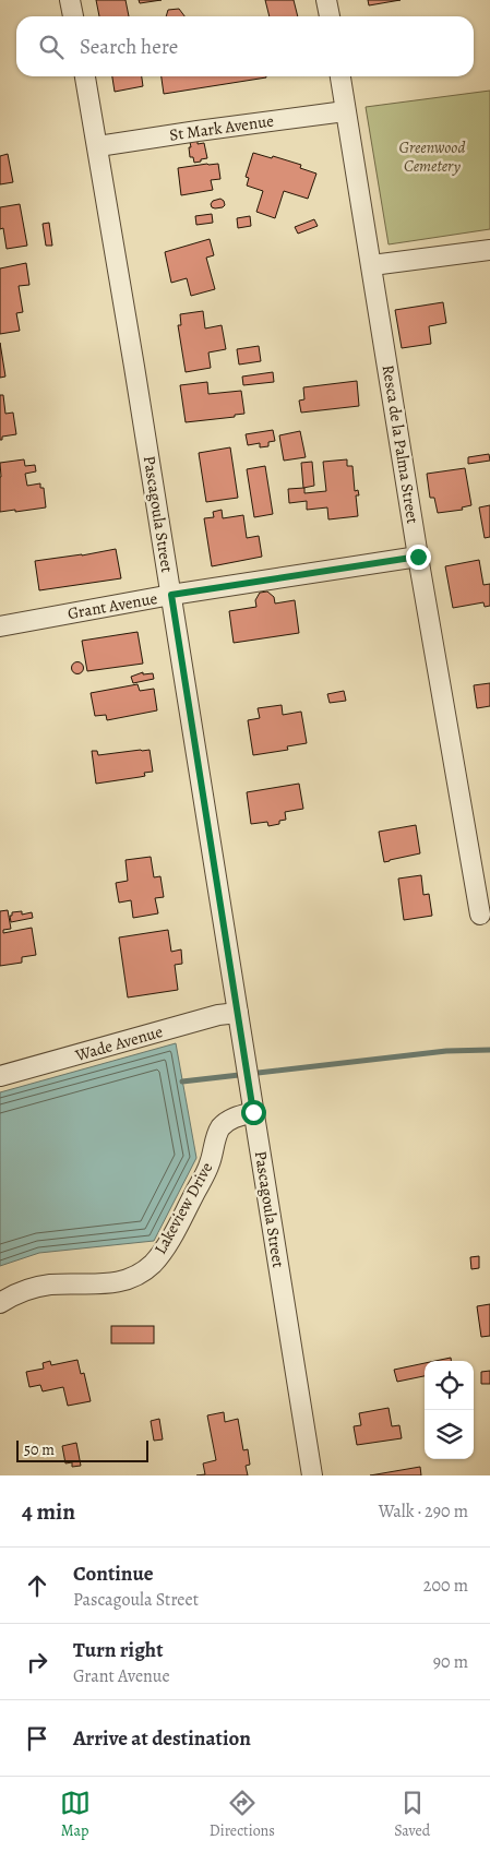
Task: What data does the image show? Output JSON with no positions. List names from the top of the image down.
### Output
{
  "streets": {
    "street": [
      "St Mark Avenue",
      "Resca de la Palma Street",
      "Pascagoula Street",
      "Grant Avenue",
      "Wade Avenue",
      "Lakeview Drive"
    ]
  },
  "crossings": [
    ["St Mark Avenue", "Resca de la Palma Street"],
    ["St Mark Avenue", "Pascagoula Street"],
    ["Resca de la Palma Street", "Grant Avenue"],
    ["Pascagoula Street", "Grant Avenue"],
    ["Pascagoula Street", "Wade Avenue"],
    ["Pascagoula Street", "Lakeview Drive"]
  ],
  "parks": ["Greenwood Cemetery"],
  "scale_bar": "50 m",
  "page": {
    "search": "Search here",
    "scale": "50 m",
    "heading": ["4 min", "Walk · 290 m"],
    "list": [
      ["Continue", "Pascagoula Street", "200 m"],
      ["Turn right", "Grant Avenue", "90 m"],
      "Arrive at destination"
    ],
    "nav": ["Map", "Directions", "Saved"]
  }
}
